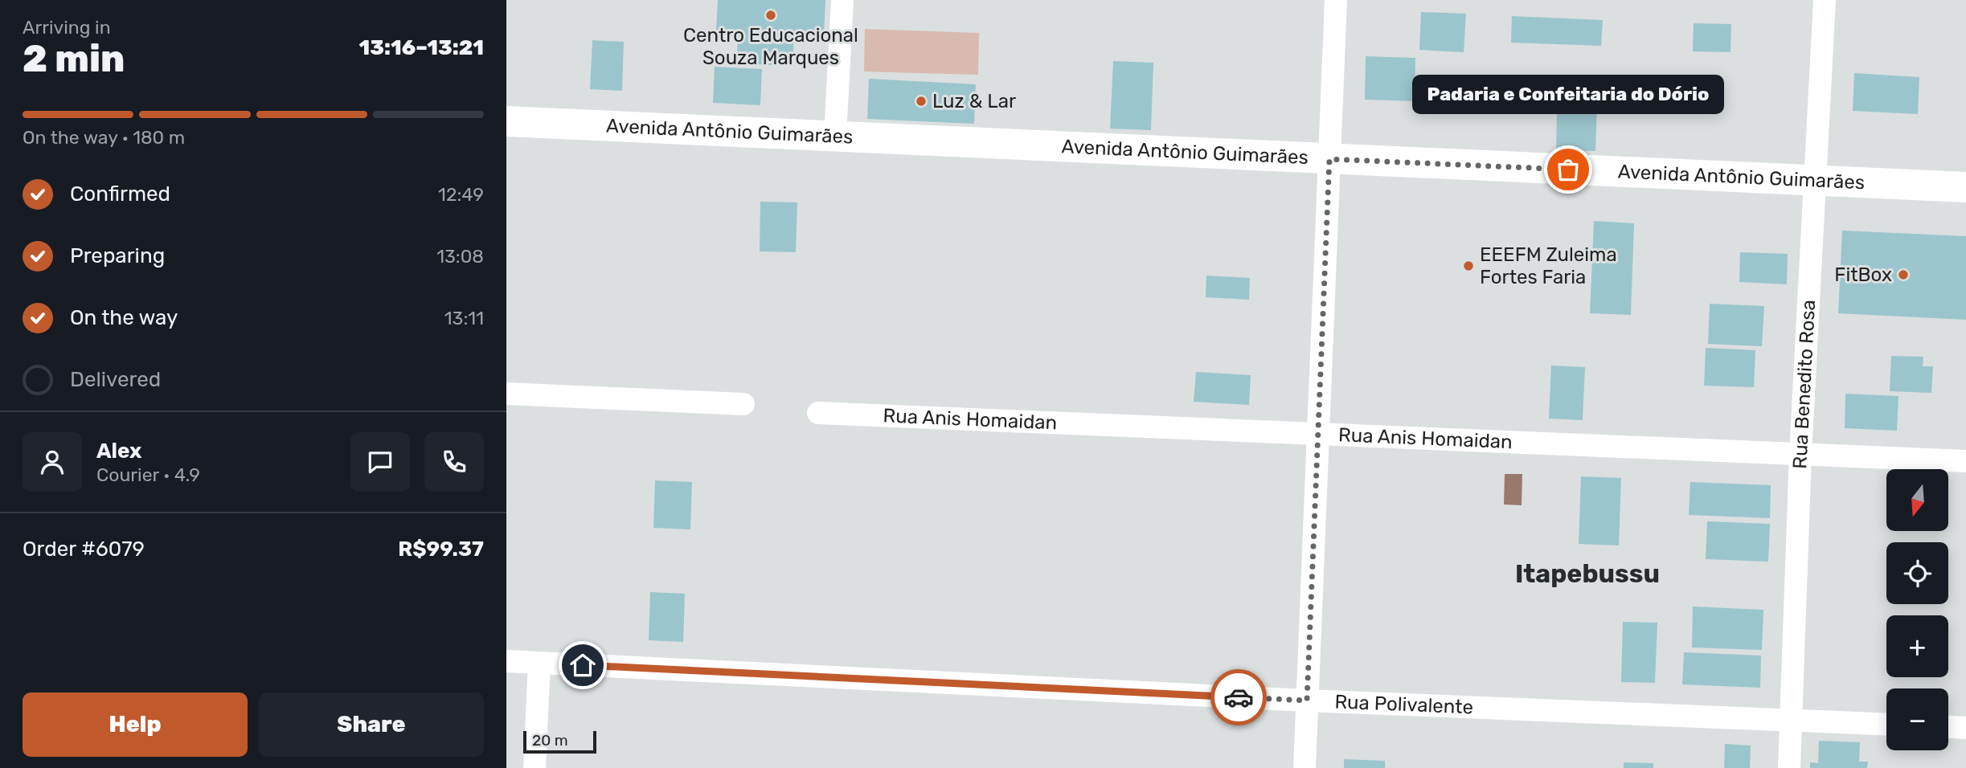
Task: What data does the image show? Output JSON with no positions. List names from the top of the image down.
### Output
{
  "streets": {
    "street": [
      "Avenida Antônio Guimarães",
      "Rua Benedito Rosa",
      "Rua Anis Homaidan",
      "Rua Polivalente"
    ]
  },
  "crossings": [
    ["Avenida Antônio Guimarães", "Rua Benedito Rosa"],
    ["Rua Benedito Rosa", "Rua Anis Homaidan"],
    ["Rua Benedito Rosa", "Rua Polivalente"]
  ],
  "districts": ["Itapebussu"],
  "places": [
    "Centro Educacional Souza Marques",
    "Luz & Lar",
    "Padaria e Confeitaria do Dório",
    "EEEFM Zuleima Fortes Faria",
    "FitBox"
  ],
  "scale_bar": "20 m",
  "north": "bottom",
  "page": {
    "heading": ["2 min", "Arriving in", "13:16–13:21"],
    "panel": [
      "Alex",
      "Courier · 4.9",
      "Order #6079",
      "R$99.37"
    ],
    "bubble": "Padaria e Confeitaria do Dório",
    "bar": "On the way · 180 m",
    "list": [
      ["Confirmed", "12:49"],
      ["Preparing", "13:08"],
      ["On the way", "13:11"],
      "Delivered"
    ],
    "map_buttons": ["+", "−"],
    "buttons": ["Help", "Share"],
    "scale": "20 m"
  }
}
